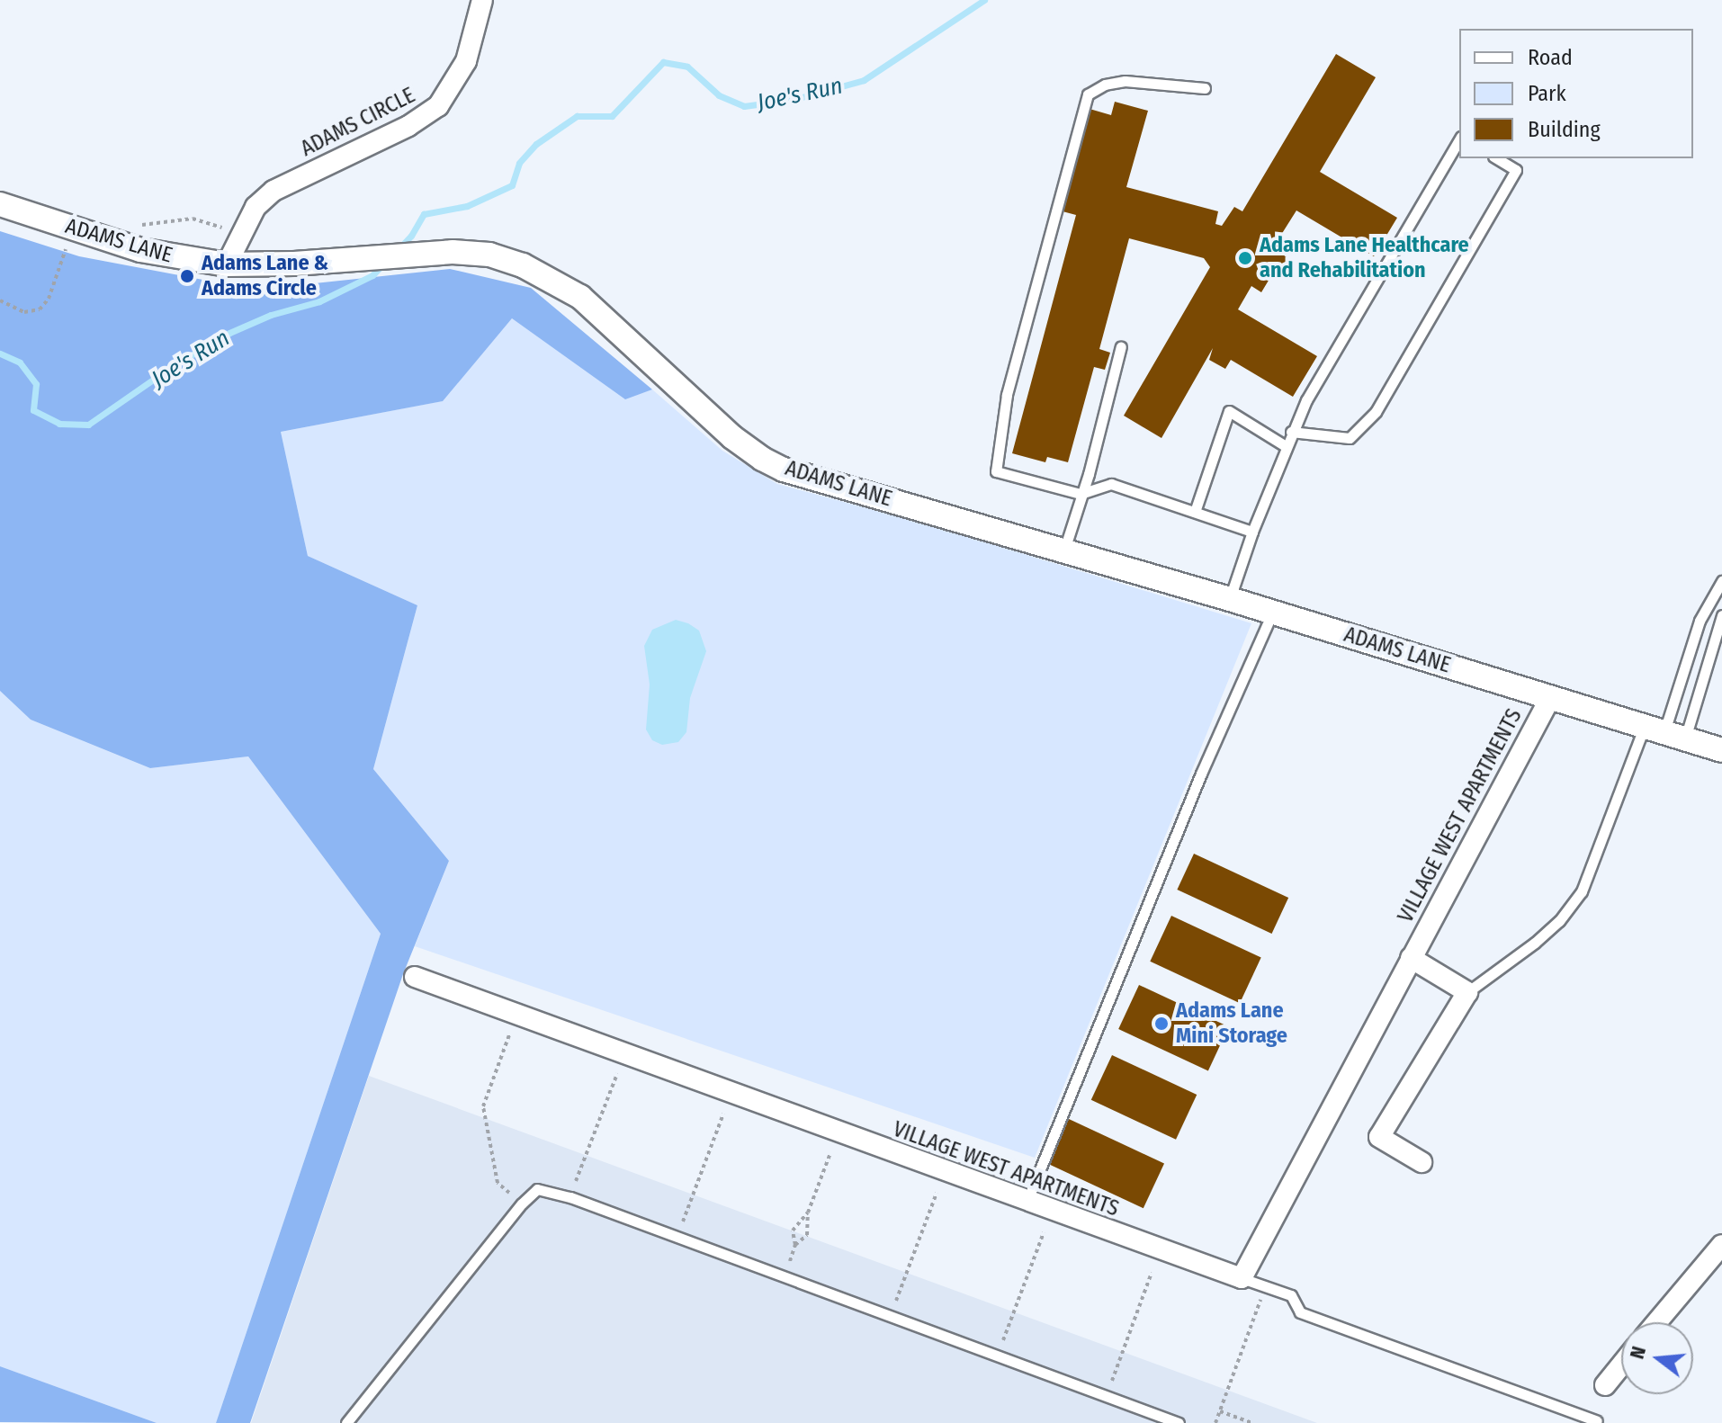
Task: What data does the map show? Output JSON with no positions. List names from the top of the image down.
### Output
{
  "streets": {
    "street": ["ADAMS CIRCLE", "ADAMS LANE", "VILLAGE WEST APARTMENTS"]
  },
  "crossings": [
    ["ADAMS CIRCLE", "ADAMS LANE"],
    ["ADAMS LANE", "VILLAGE WEST APARTMENTS"]
  ],
  "water": ["Joe's Run"],
  "places": ["Adams Lane Healthcare and Rehabilitation", "Adams Lane & Adams Circle", "Adams Lane Mini Storage"],
  "legend": ["Road", "Park", "Building"],
  "north": "left"
}
